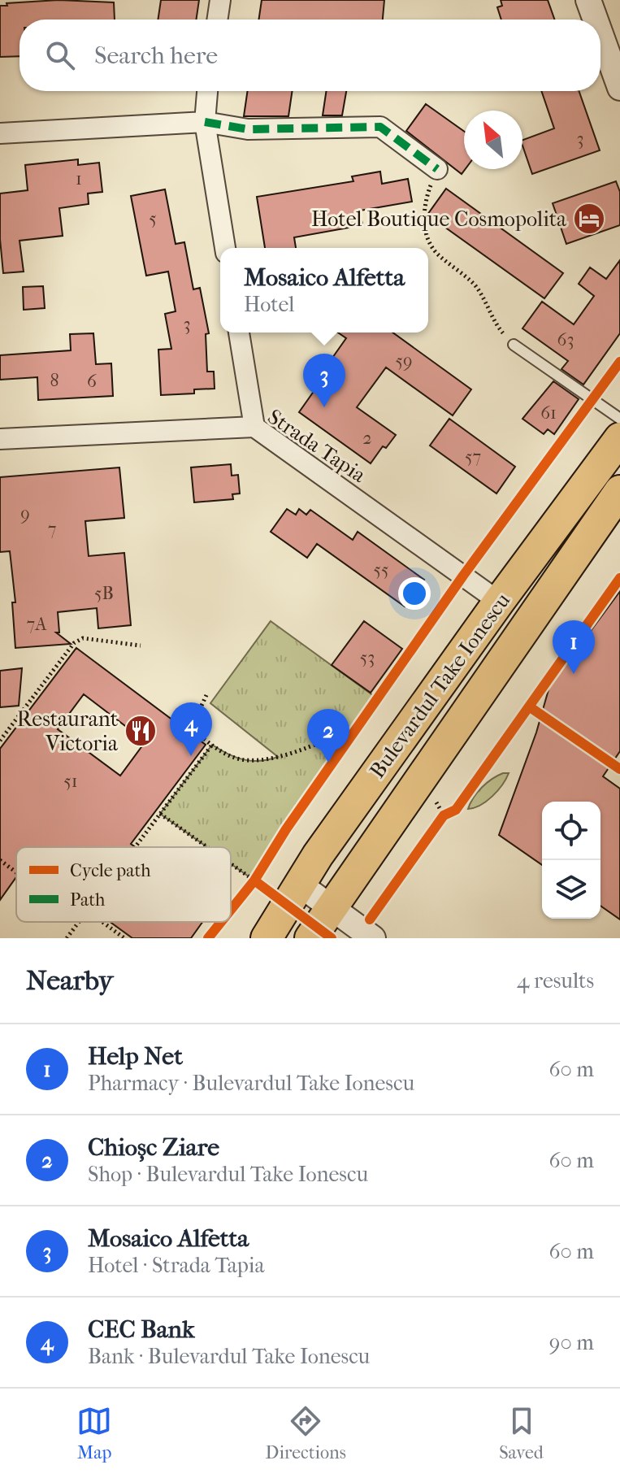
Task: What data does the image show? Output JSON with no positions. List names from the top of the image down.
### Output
{
  "streets": {
    "main road": ["Bulevardul Take Ionescu"],
    "street": ["Strada Tapia"]
  },
  "crossings": [
    ["Strada Tapia", "Bulevardul Take Ionescu"]
  ],
  "places": {
    "hotel": ["Hotel Boutique Cosmopolita"],
    "restaurant": ["Restaurant Victoria"]
  },
  "house_numbers": [
    "3",
    "1",
    "5",
    "3",
    "63",
    "59",
    "8",
    "6",
    "61",
    "2",
    "57",
    "9",
    "7",
    "55",
    "5B",
    "7A",
    "53",
    "51"
  ],
  "legend": ["Cycle path", "Path"],
  "north": "top left",
  "page": {
    "search": "Search here",
    "popup": ["Mosaico Alfetta", "Hotel"],
    "pins": [
      "3",
      "1",
      "4",
      "2"
    ],
    "heading": ["Nearby", "4 results"],
    "list": [
      {
        "mark": "1",
        "name": "Help Net",
        "note": "Pharmacy · Bulevardul Take Ionescu",
        "value": "60 m"
      },
      {
        "mark": "2",
        "name": "Chioșc Ziare",
        "note": "Shop · Bulevardul Take Ionescu",
        "value": "60 m"
      },
      {
        "mark": "3",
        "name": "Mosaico Alfetta",
        "note": "Hotel · Strada Tapia",
        "value": "60 m"
      },
      {
        "mark": "4",
        "name": "CEC Bank",
        "note": "Bank · Bulevardul Take Ionescu",
        "value": "90 m"
      }
    ],
    "nav": ["Map", "Directions", "Saved"]
  }
}
